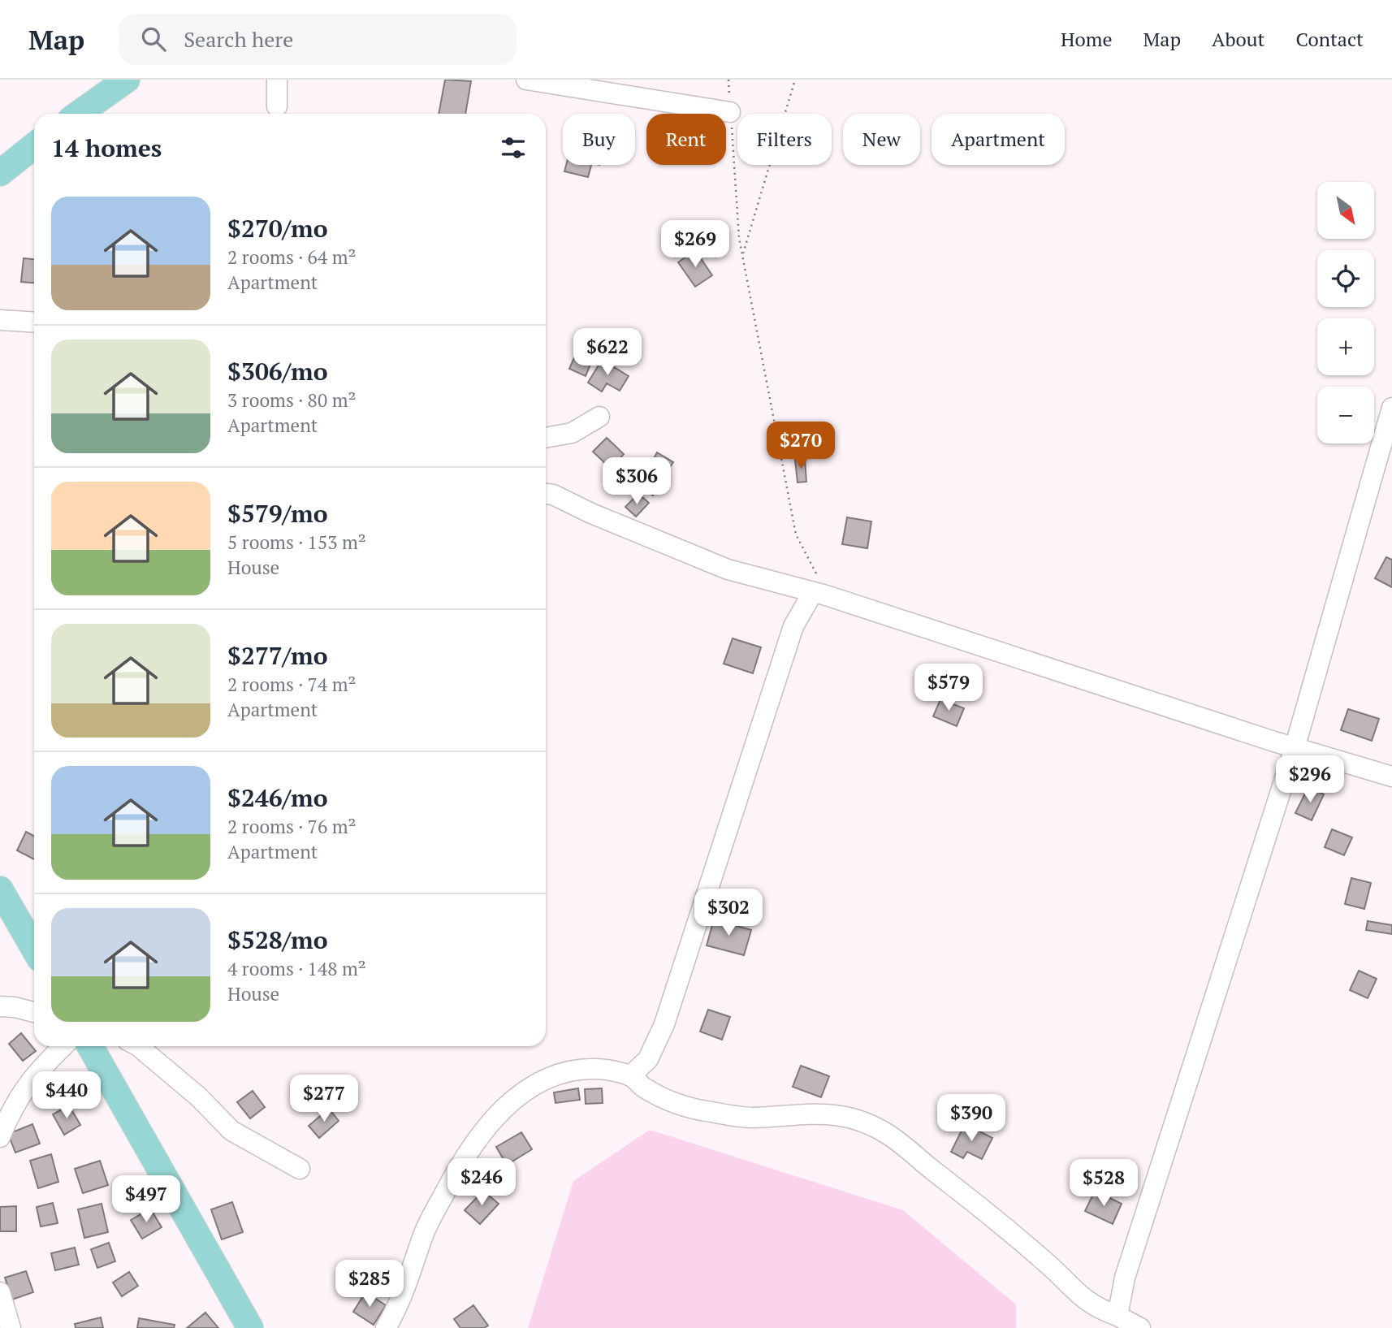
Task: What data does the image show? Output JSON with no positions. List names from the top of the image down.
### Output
{
  "north": "bottom right",
  "page": {
    "header": "Map",
    "search": "Search here",
    "nav": [
      "Home",
      "Map",
      "About",
      "Contact"
    ],
    "chip": [
      "Buy",
      "Rent",
      "Filters",
      "New",
      "Apartment"
    ],
    "heading": "14 homes",
    "map_buttons": ["+", "−"],
    "list": [
      {
        "name": "$270/mo",
        "note": "2 rooms · 64 m² · Apartment"
      },
      {
        "name": "$306/mo",
        "note": "3 rooms · 80 m² · Apartment"
      },
      {
        "name": "$579/mo",
        "note": "5 rooms · 153 m² · House"
      },
      {
        "name": "$277/mo",
        "note": "2 rooms · 74 m² · Apartment"
      },
      {
        "name": "$246/mo",
        "note": "2 rooms · 76 m² · Apartment"
      },
      {
        "name": "$528/mo",
        "note": "4 rooms · 148 m² · House"
      }
    ],
    "price": [
      "$269",
      "$622",
      "$270",
      "$306",
      "$579",
      "$296",
      "$302",
      "$440",
      "$277",
      "$390",
      "$246",
      "$528",
      "$497",
      "$285"
    ]
  }
}
